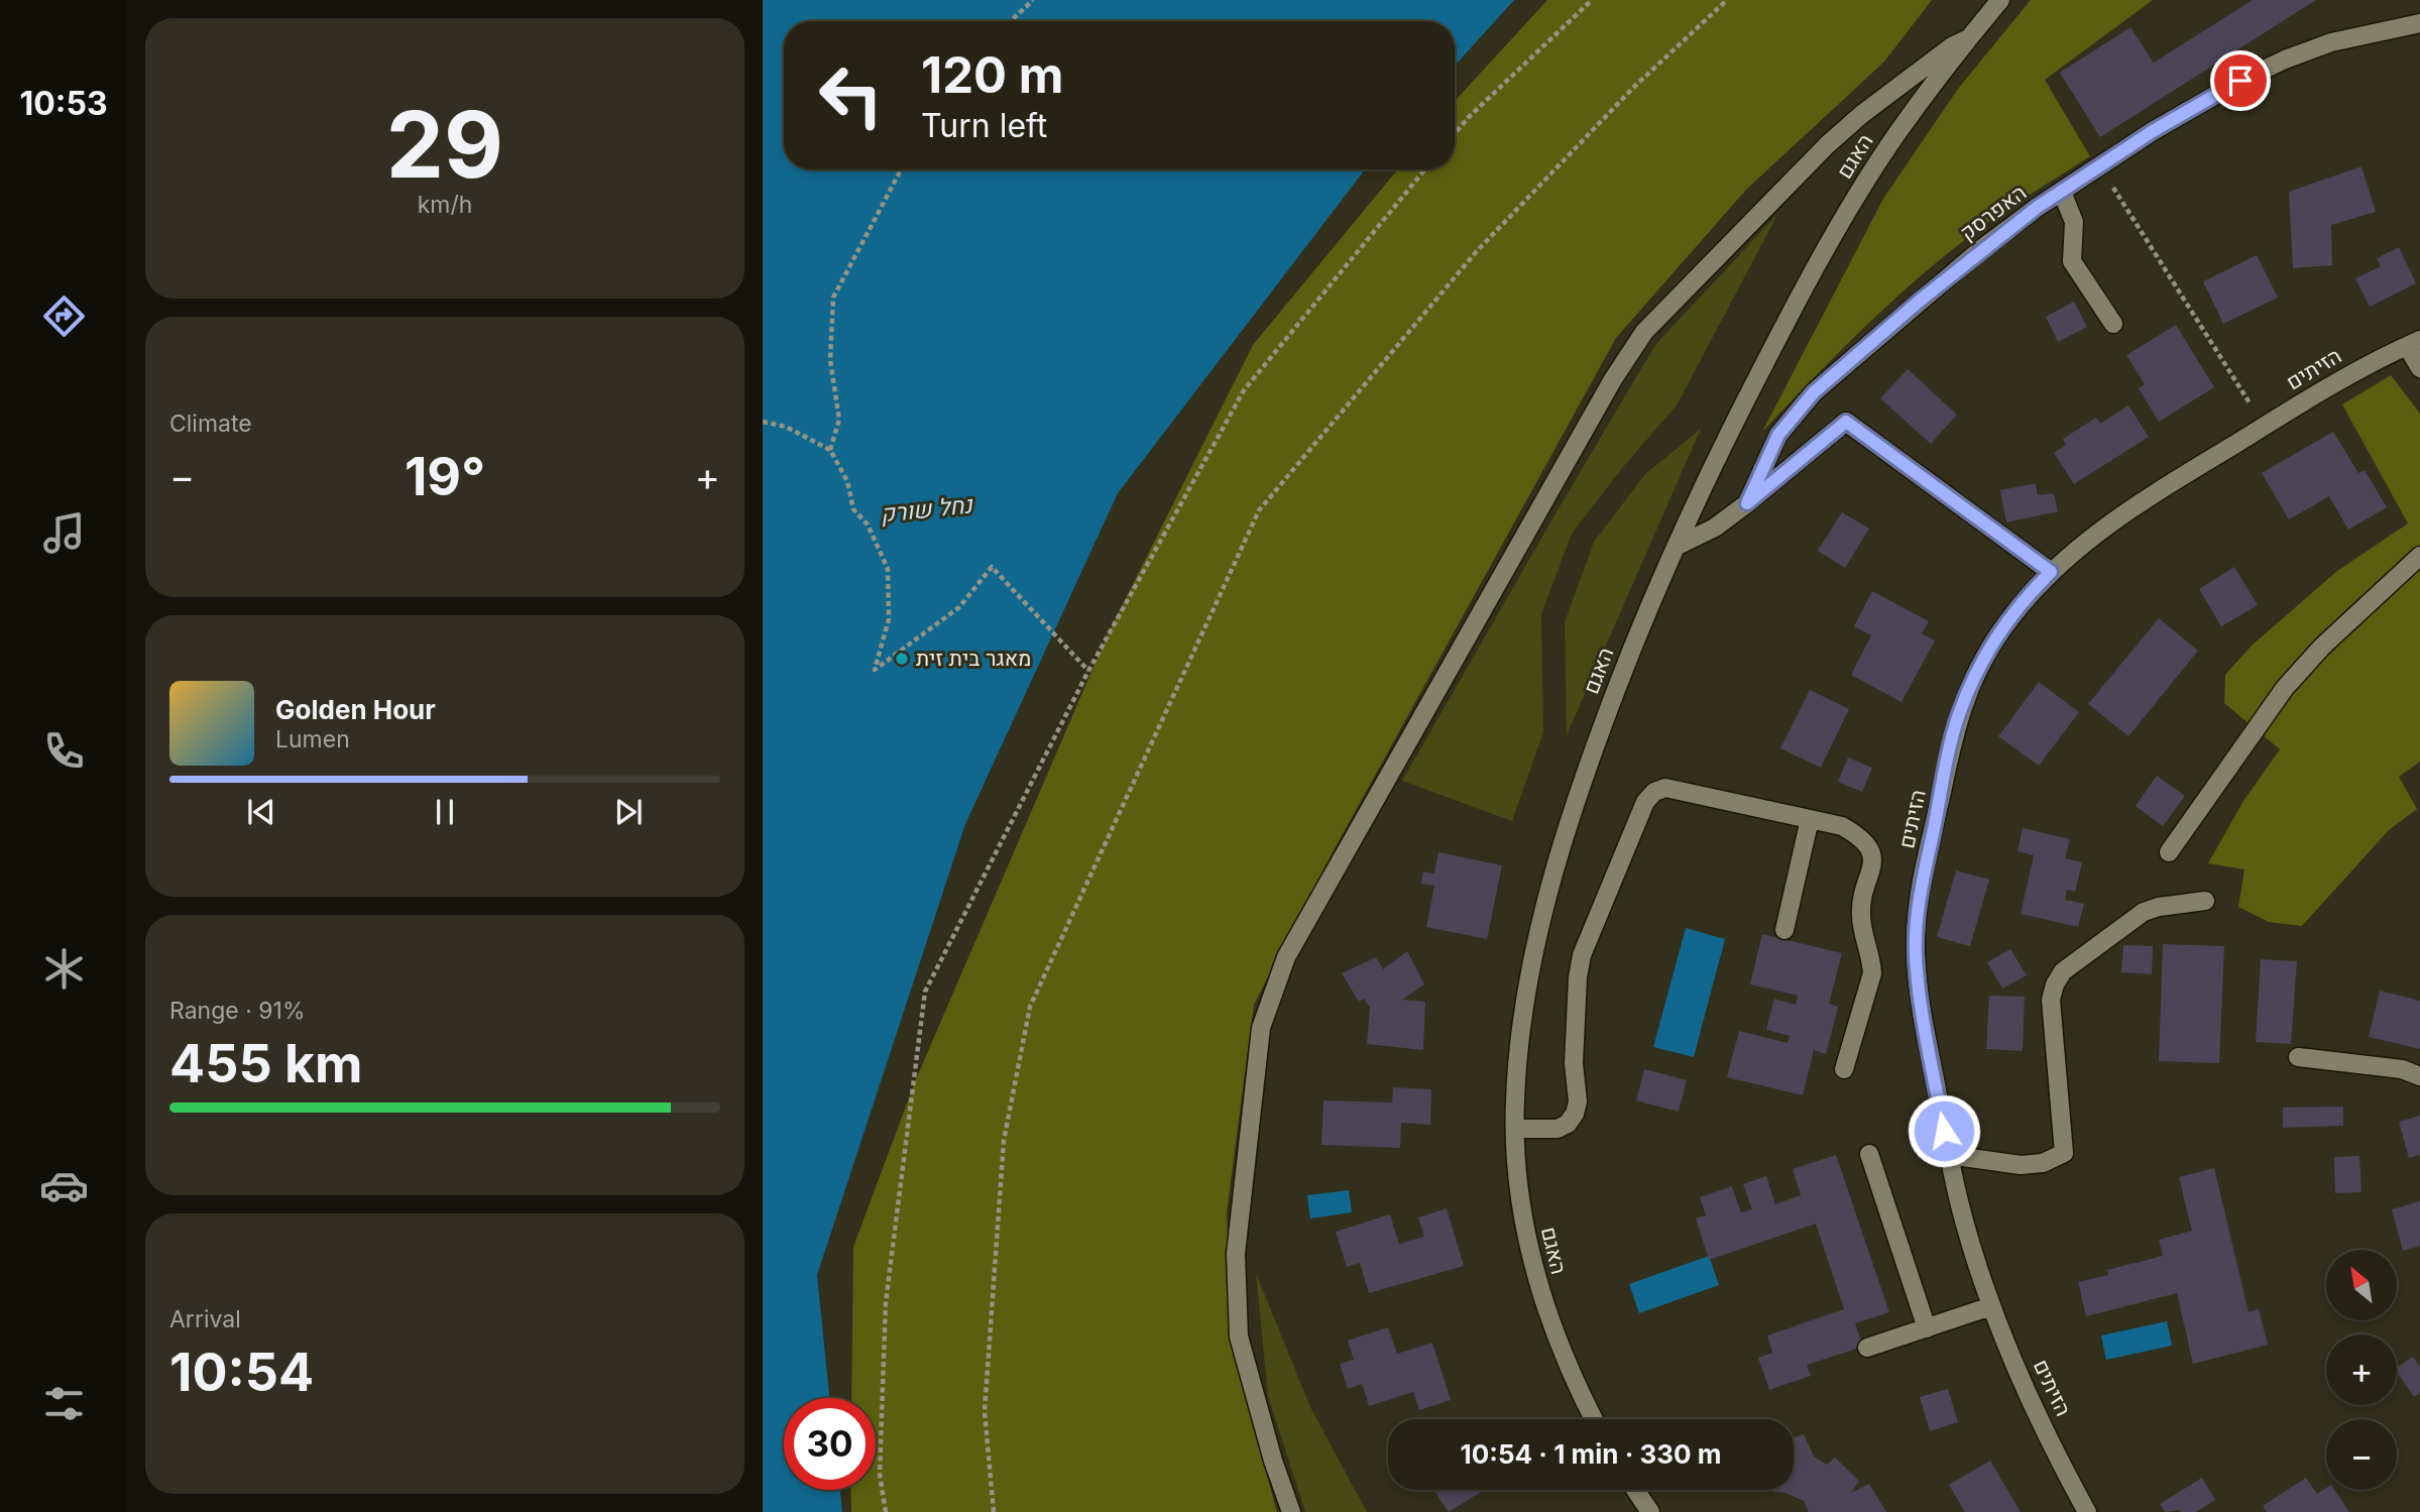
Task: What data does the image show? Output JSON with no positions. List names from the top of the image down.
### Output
{
  "streets": {
    "street": ["האגם", "האפרסק", "הזיתים"]
  },
  "crossings": [
    ["האגם", "האפרסק"]
  ],
  "water": ["נחל שורק"],
  "places": ["מאגר בית זית"],
  "north": "top left",
  "page": {
    "tabs": "10:53",
    "tile": [
      ["29", "km/h"],
      "Climate",
      ["Range · 91%", "455 km"],
      ["Arrival", "10:54"]
    ],
    "turn": ["120 m", "Turn left"],
    "heat": ["−", "19°", "+"],
    "song": ["Golden Hour", "Lumen"],
    "map_buttons": ["+", "−"],
    "limit": "30",
    "trip": "10:54 · 1 min · 330 m"
  }
}
